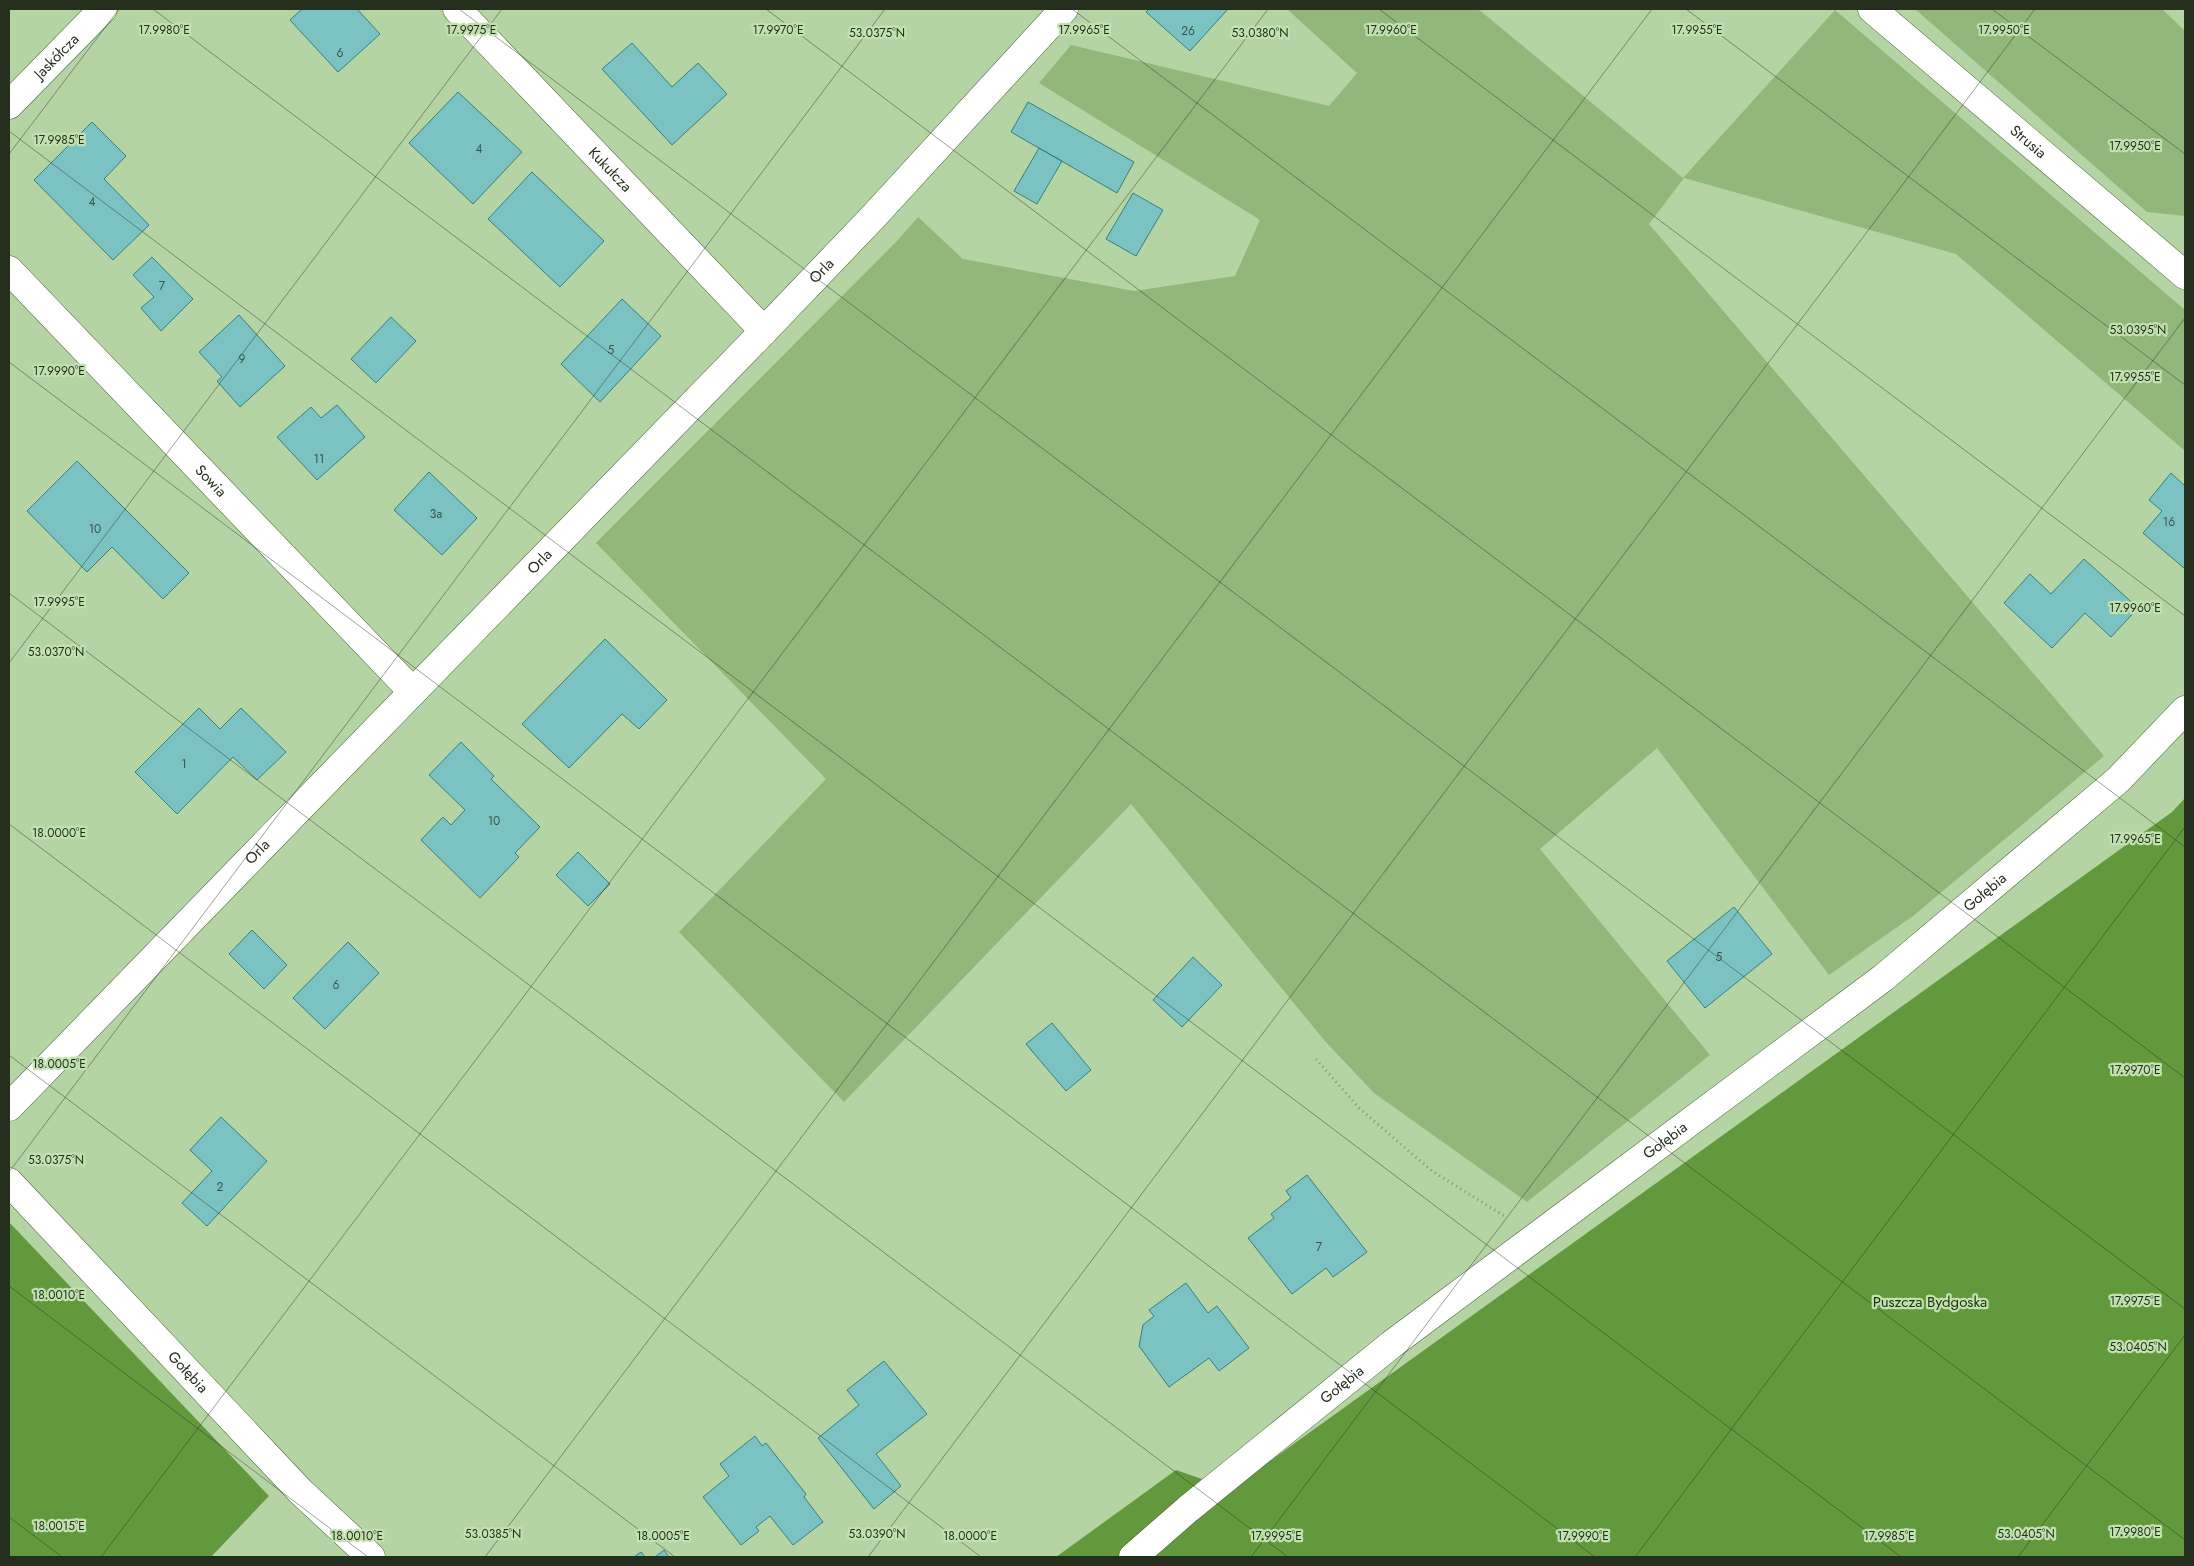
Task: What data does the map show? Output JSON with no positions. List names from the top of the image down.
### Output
{
  "streets": {
    "street": [
      "Jaskółcza",
      "Strusia",
      "Kukułcza",
      "Orla",
      "Sowia",
      "Gołębia"
    ]
  },
  "crossings": [
    ["Kukułcza", "Orla"],
    ["Orla", "Sowia"]
  ],
  "parks": ["Puszcza Bydgoska"],
  "house_numbers": [
    "26",
    "6",
    "4",
    "4",
    "7",
    "5",
    "9",
    "11",
    "3a",
    "16",
    "10",
    "1",
    "10",
    "5",
    "6",
    "2",
    "7"
  ],
  "coordinates": [
    "17.9975°E",
    "17.9970°E",
    "17.9965°E",
    "17.9960°E",
    "17.9980°E",
    "17.9955°E",
    "17.9950°E",
    "53.0375°N",
    "53.0380°N",
    "17.9985°E",
    "53.0395°N",
    "17.9990°E",
    "17.9995°E",
    "53.0370°N",
    "18.0000°E",
    "18.0005°E",
    "18.0010°E",
    "53.0405°N",
    "18.0015°E",
    "53.0385°N",
    "53.0390°N"
  ]
}
